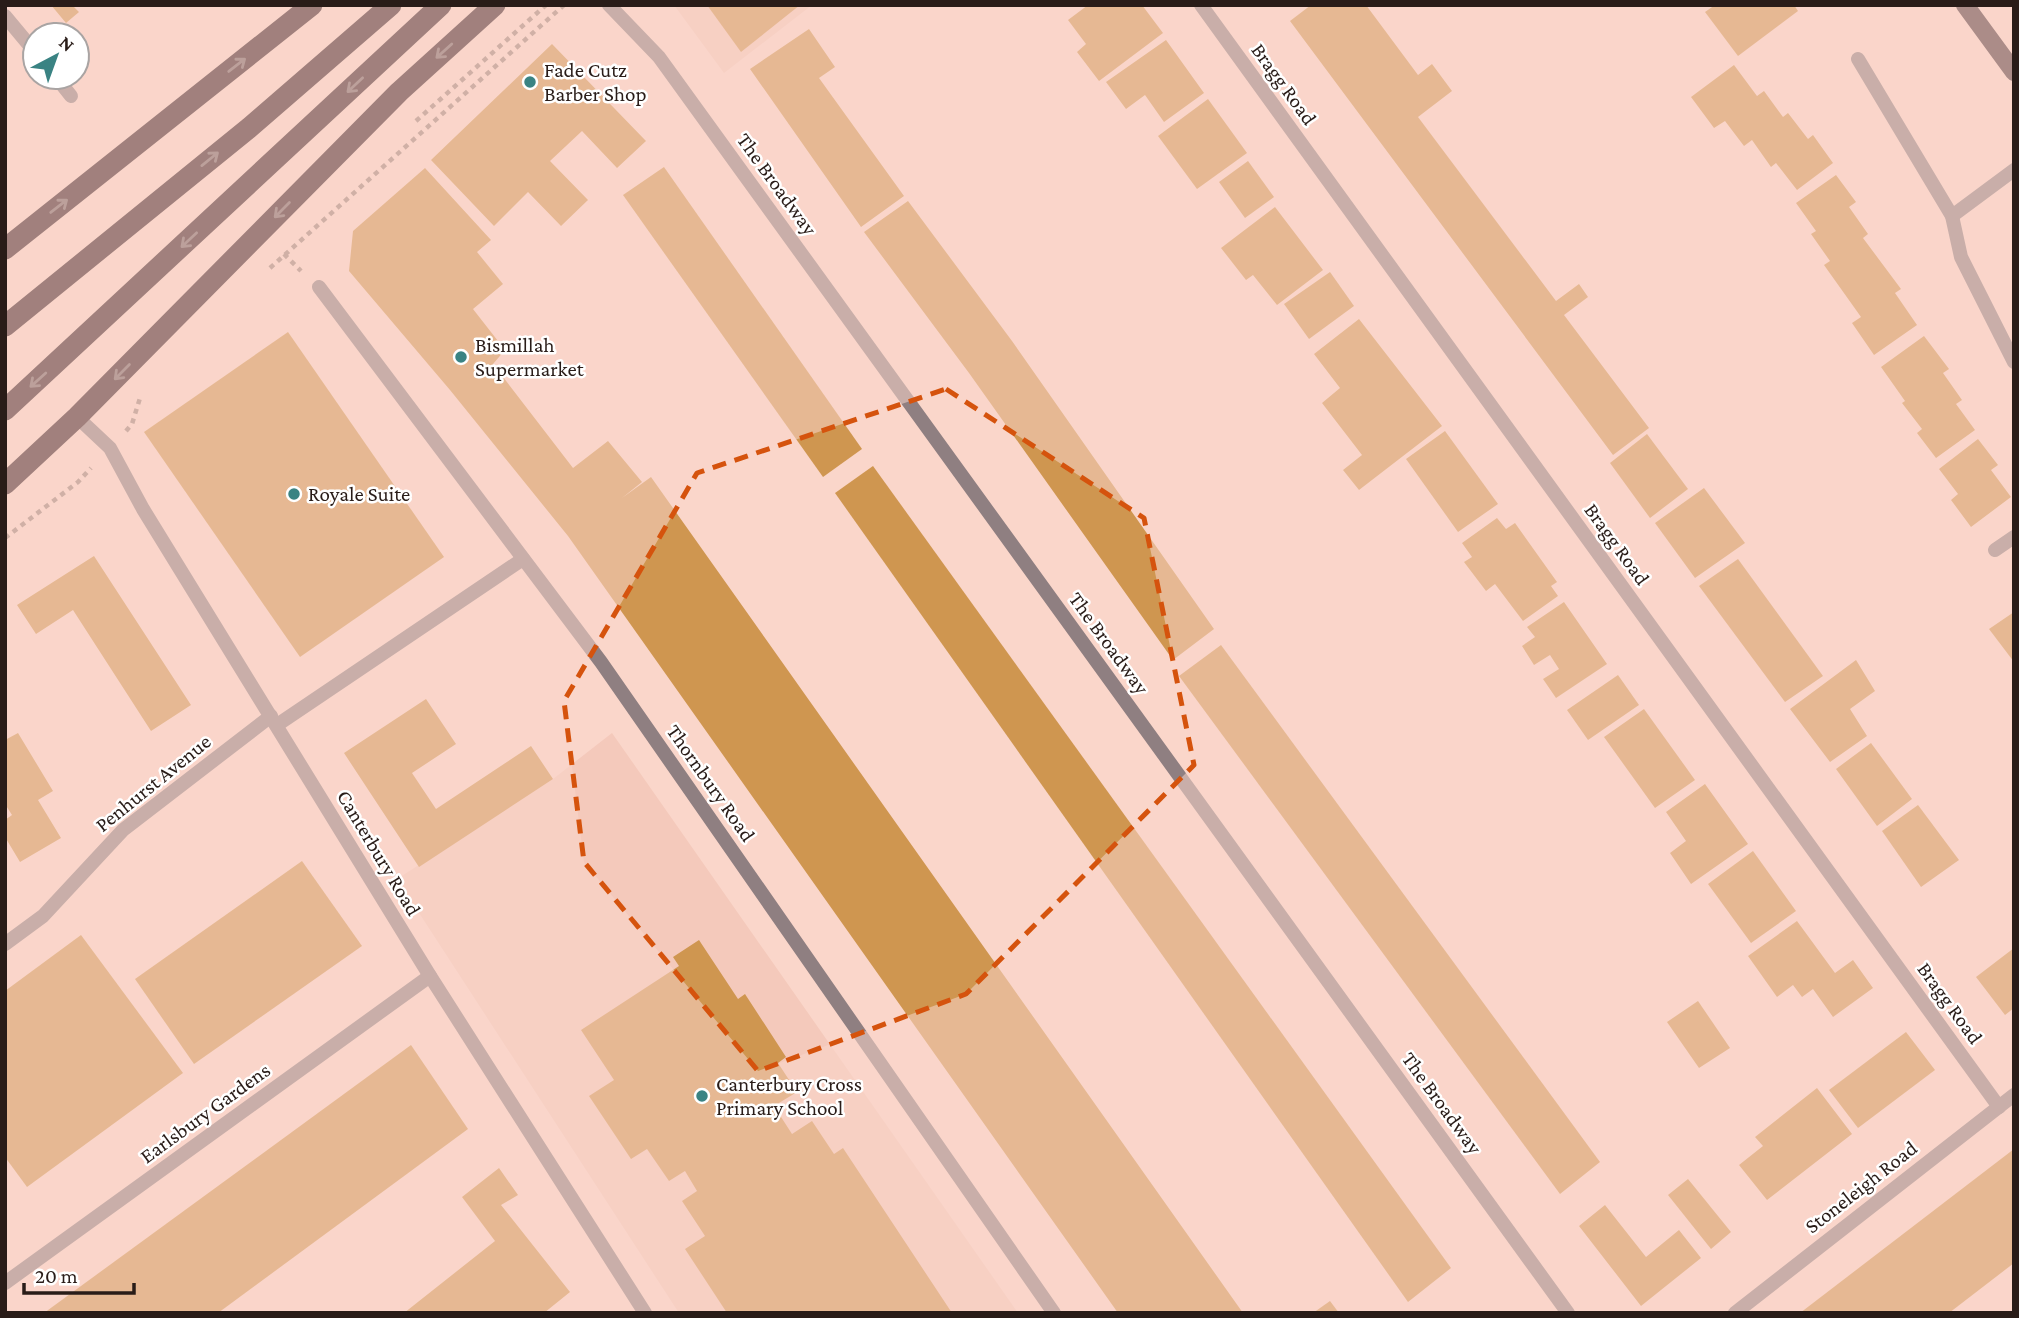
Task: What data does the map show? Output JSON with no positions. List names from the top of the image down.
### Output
{
  "streets": {
    "street": [
      "Bragg Road",
      "The Broadway",
      "Penhurst Avenue",
      "Thornbury Road",
      "Canterbury Road",
      "Earlsbury Gardens",
      "Stoneleigh Road"
    ]
  },
  "crossings": [
    ["Bragg Road", "Stoneleigh Road"],
    ["Penhurst Avenue", "Thornbury Road"],
    ["Penhurst Avenue", "Canterbury Road"],
    ["Canterbury Road", "Earlsbury Gardens"]
  ],
  "places": [
    "Fade Cutz Barber Shop",
    "Bismillah Supermarket",
    "Royale Suite",
    "Canterbury Cross Primary School"
  ],
  "scale_bar": "20 m",
  "north": "top right"
}
